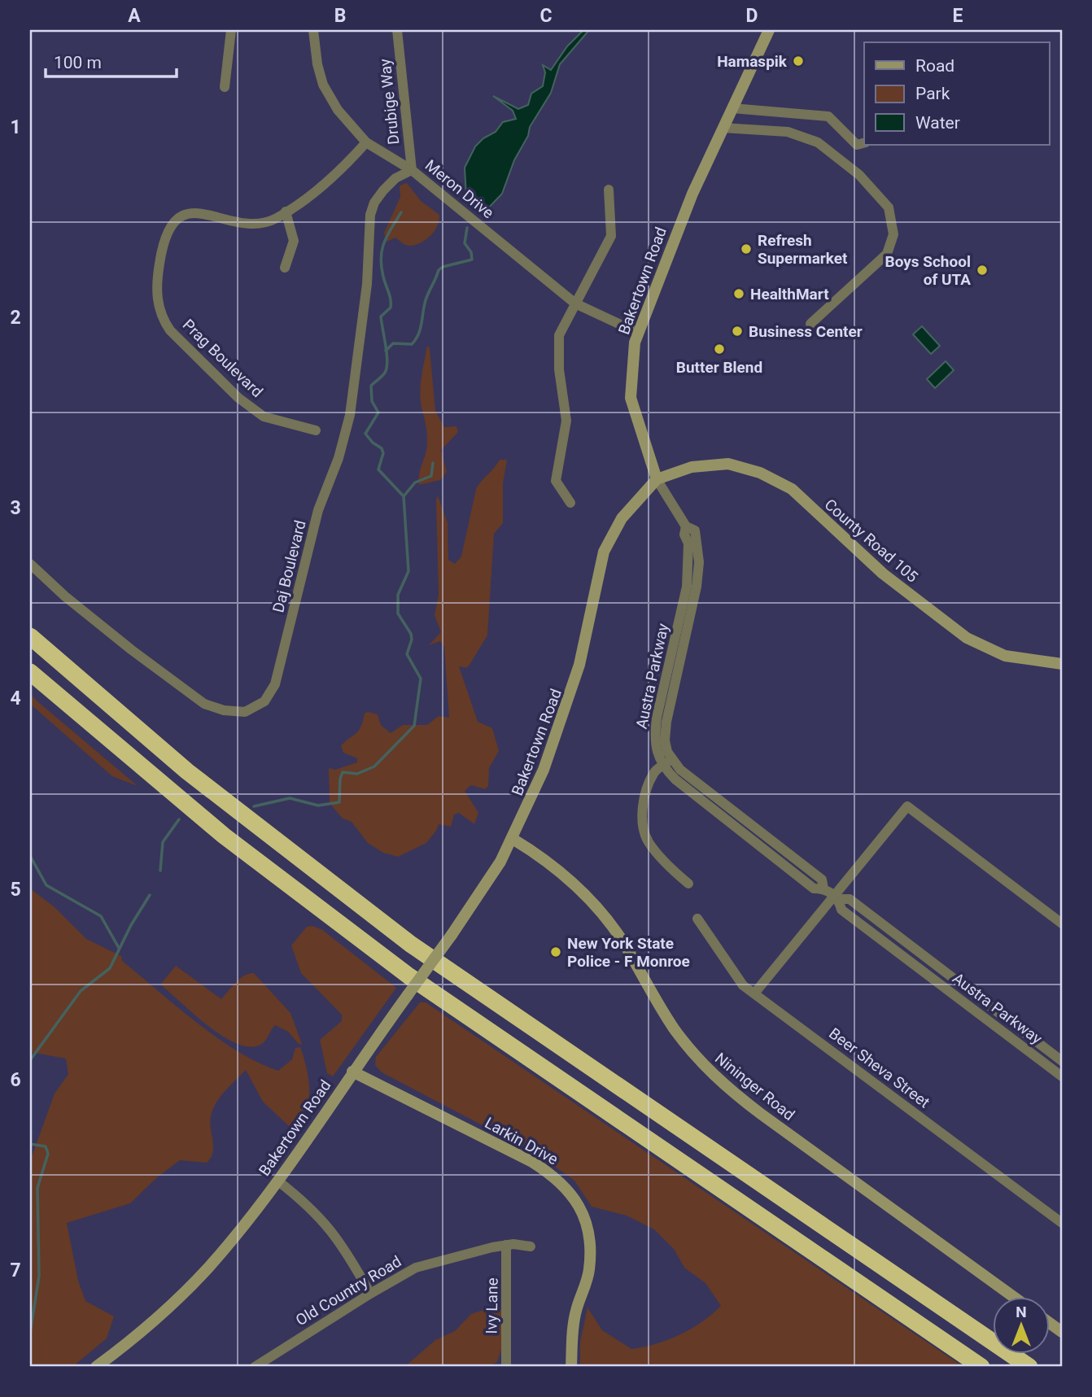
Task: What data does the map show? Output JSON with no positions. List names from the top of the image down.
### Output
{
  "streets": {
    "street": [
      "Drubige Way",
      "Meron Drive",
      "Bakertown Road",
      "Prag Boulevard",
      "County Road 105",
      "Daj Boulevard",
      "Austra Parkway",
      "Beer Sheva Street",
      "Nininger Road",
      "Larkin Drive",
      "Old Country Road",
      "Ivy Lane"
    ]
  },
  "crossings": [
    ["Drubige Way", "Meron Drive"],
    ["Drubige Way", "Daj Boulevard"],
    ["Meron Drive", "Bakertown Road"],
    ["Meron Drive", "Prag Boulevard"],
    ["Meron Drive", "Daj Boulevard"],
    ["Bakertown Road", "County Road 105"],
    ["Bakertown Road", "Austra Parkway"],
    ["Bakertown Road", "Nininger Road"],
    ["Bakertown Road", "Larkin Drive"],
    ["County Road 105", "Austra Parkway"],
    ["Old Country Road", "Ivy Lane"]
  ],
  "places": [
    "Hamaspik",
    "Refresh Supermarket",
    "Boys School of UTA",
    "HealthMart",
    "Business Center",
    "Butter Blend",
    "New York State Police - F Monroe"
  ],
  "legend": ["Road", "Park", "Water"],
  "scale_bar": "100 m",
  "north": "top",
  "grid": {
    "columns": [
      "A",
      "B",
      "C",
      "D",
      "E"
    ],
    "rows": [
      "1",
      "2",
      "3",
      "4",
      "5",
      "6",
      "7"
    ]
  }
}
